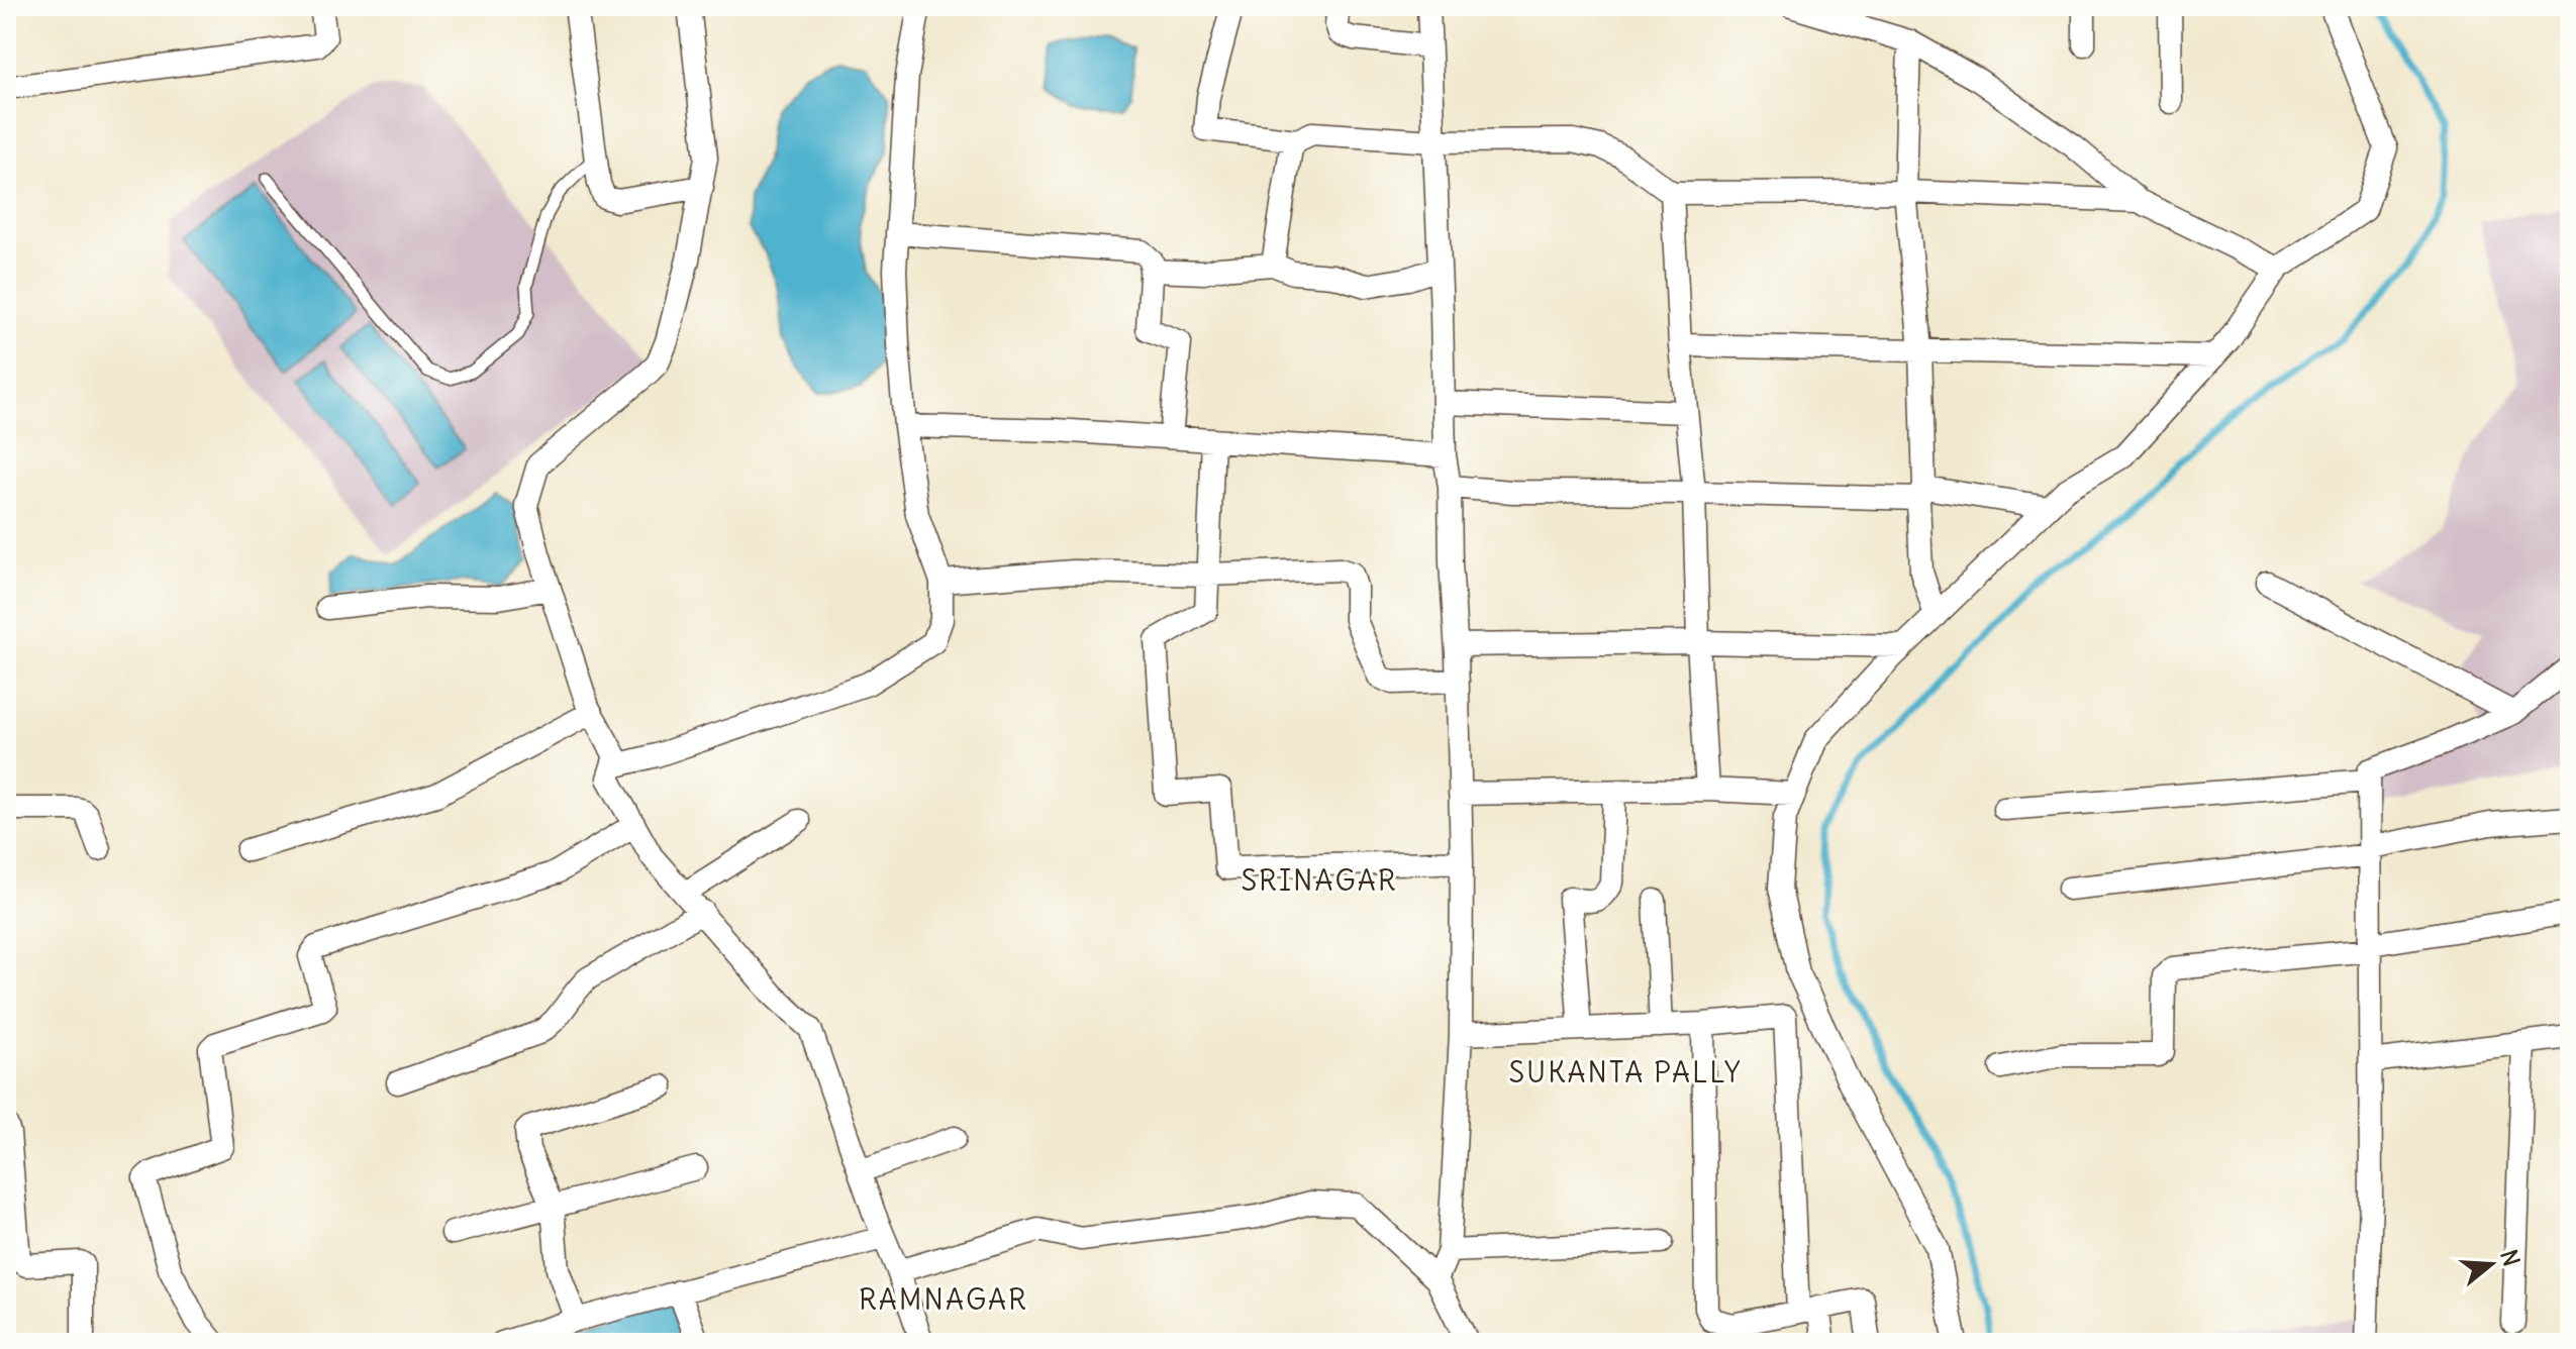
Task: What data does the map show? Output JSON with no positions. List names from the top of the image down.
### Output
{
  "districts": ["SRINAGAR", "SUKANTA PALLY", "RAMNAGAR"],
  "north": "right"
}
